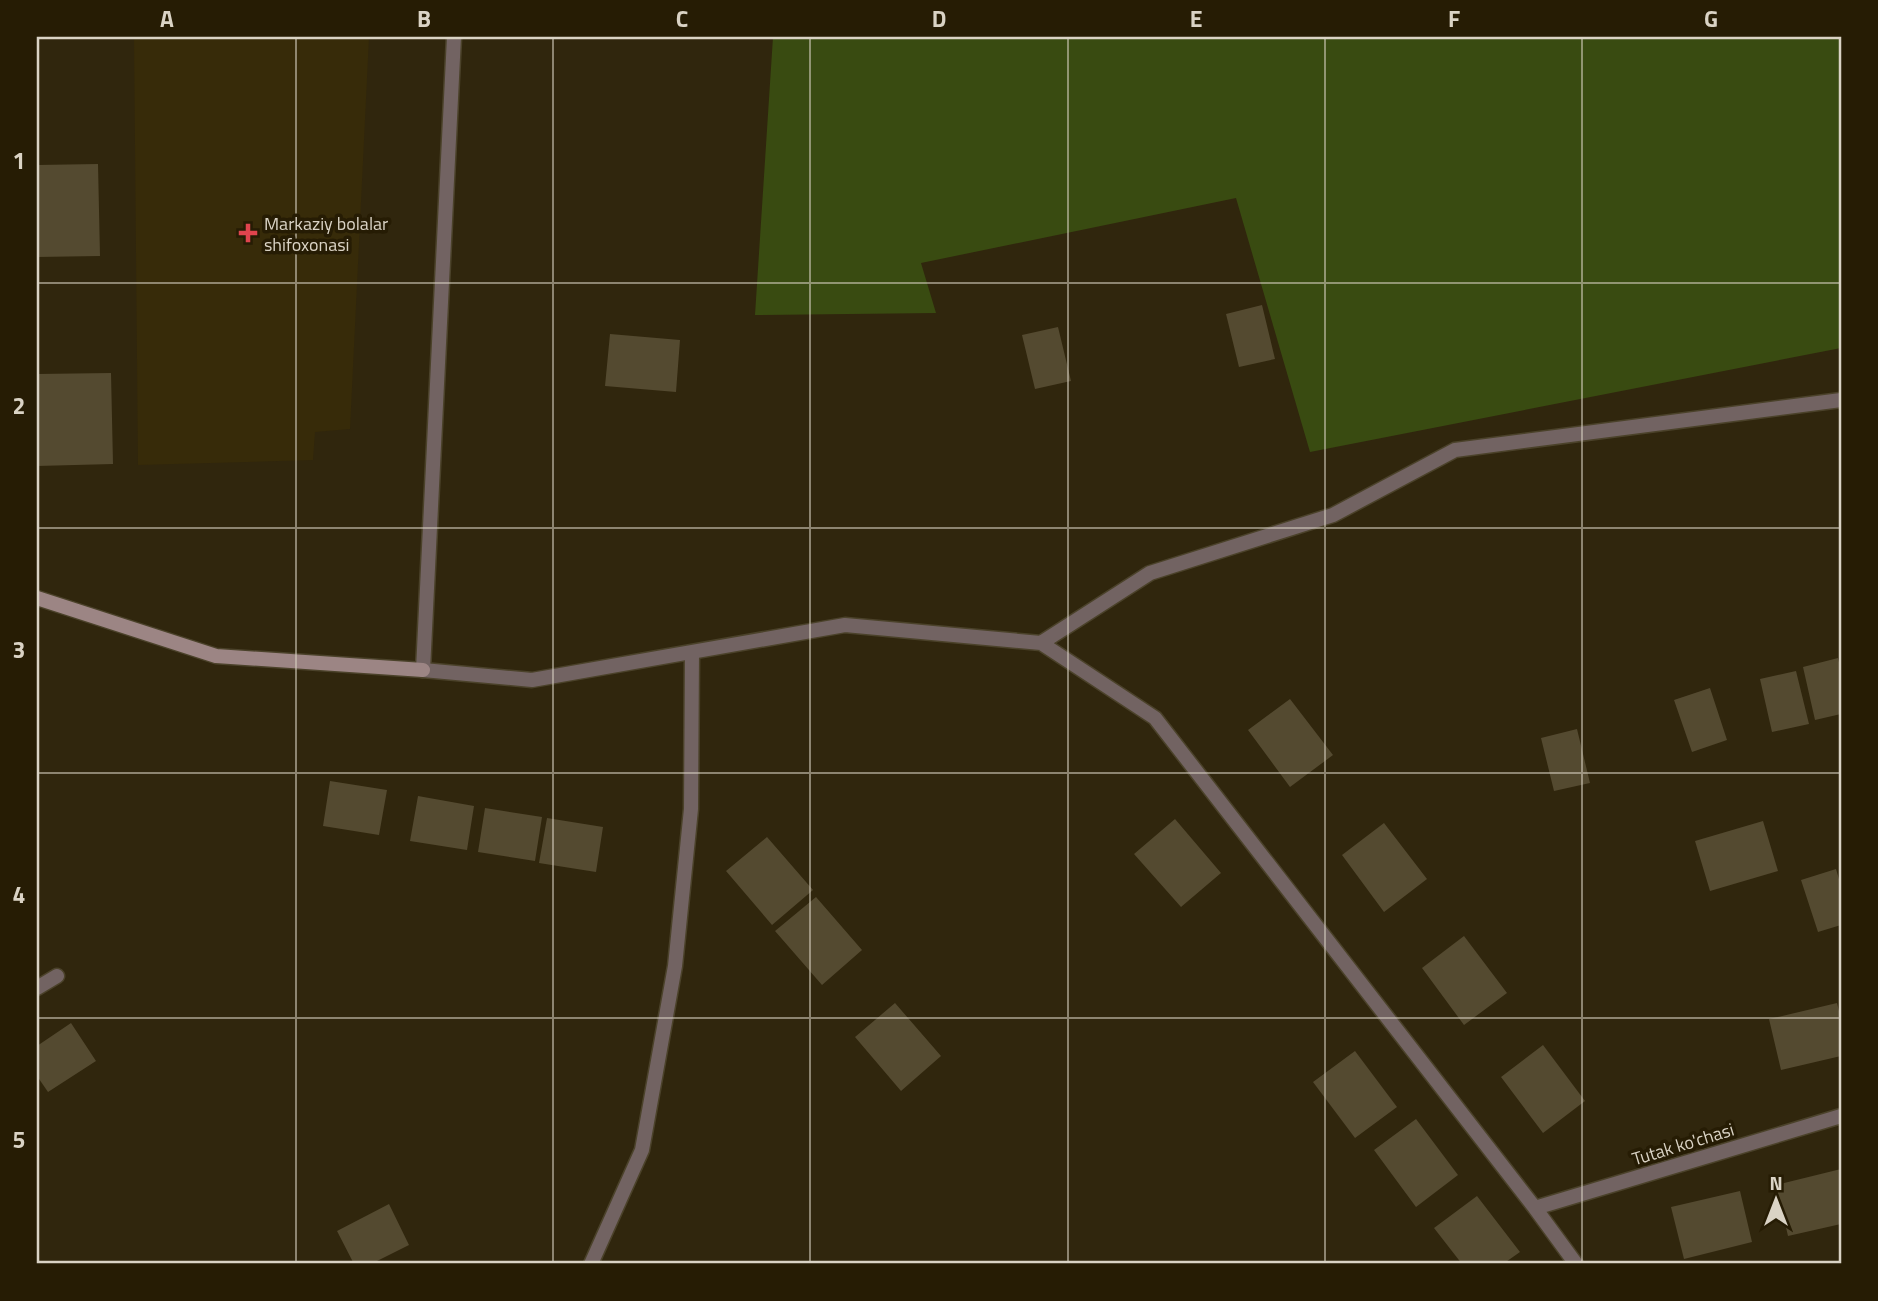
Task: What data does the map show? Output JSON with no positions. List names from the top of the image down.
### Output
{
  "streets": {
    "street": ["Tutak ko'chasi"]
  },
  "places": {
    "health": ["Markaziy bolalar shifoxonasi"]
  },
  "north": "top",
  "grid": {
    "columns": [
      "A",
      "B",
      "C",
      "D",
      "E",
      "F",
      "G"
    ],
    "rows": [
      "1",
      "2",
      "3",
      "4",
      "5"
    ]
  }
}
